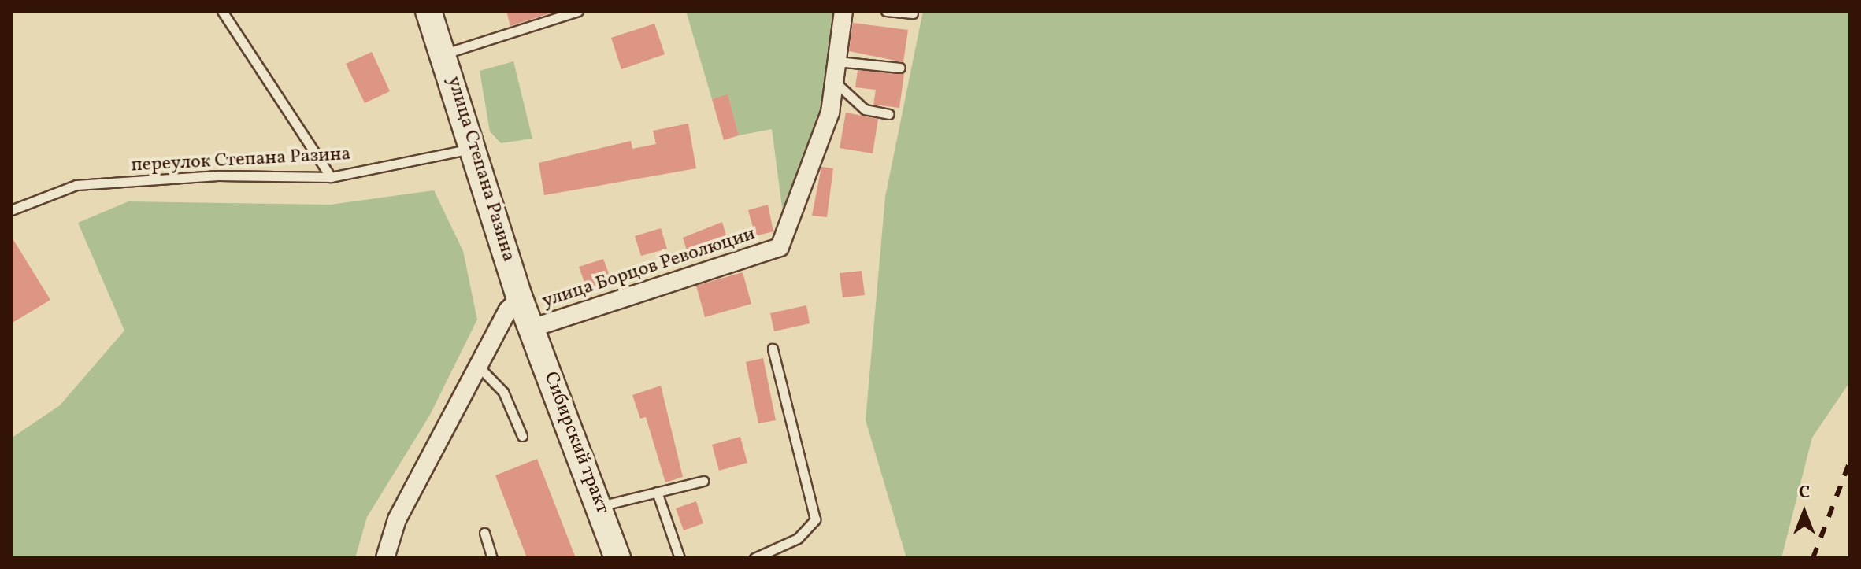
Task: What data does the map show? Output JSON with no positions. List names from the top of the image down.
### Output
{
  "streets": {
    "main road": ["улица Степана Разина", "Сибирский тракт"],
    "street": ["улица Борцов Революции"],
    "lane": ["переулок Степана Разина"]
  },
  "crossings": [
    ["переулок Степана Разина", "улица Степана Разина"],
    ["улица Степана Разина", "улица Борцов Революции"],
    ["улица Степана Разина", "Сибирский тракт"],
    ["улица Борцов Революции", "Сибирский тракт"]
  ],
  "north": "top"
}
